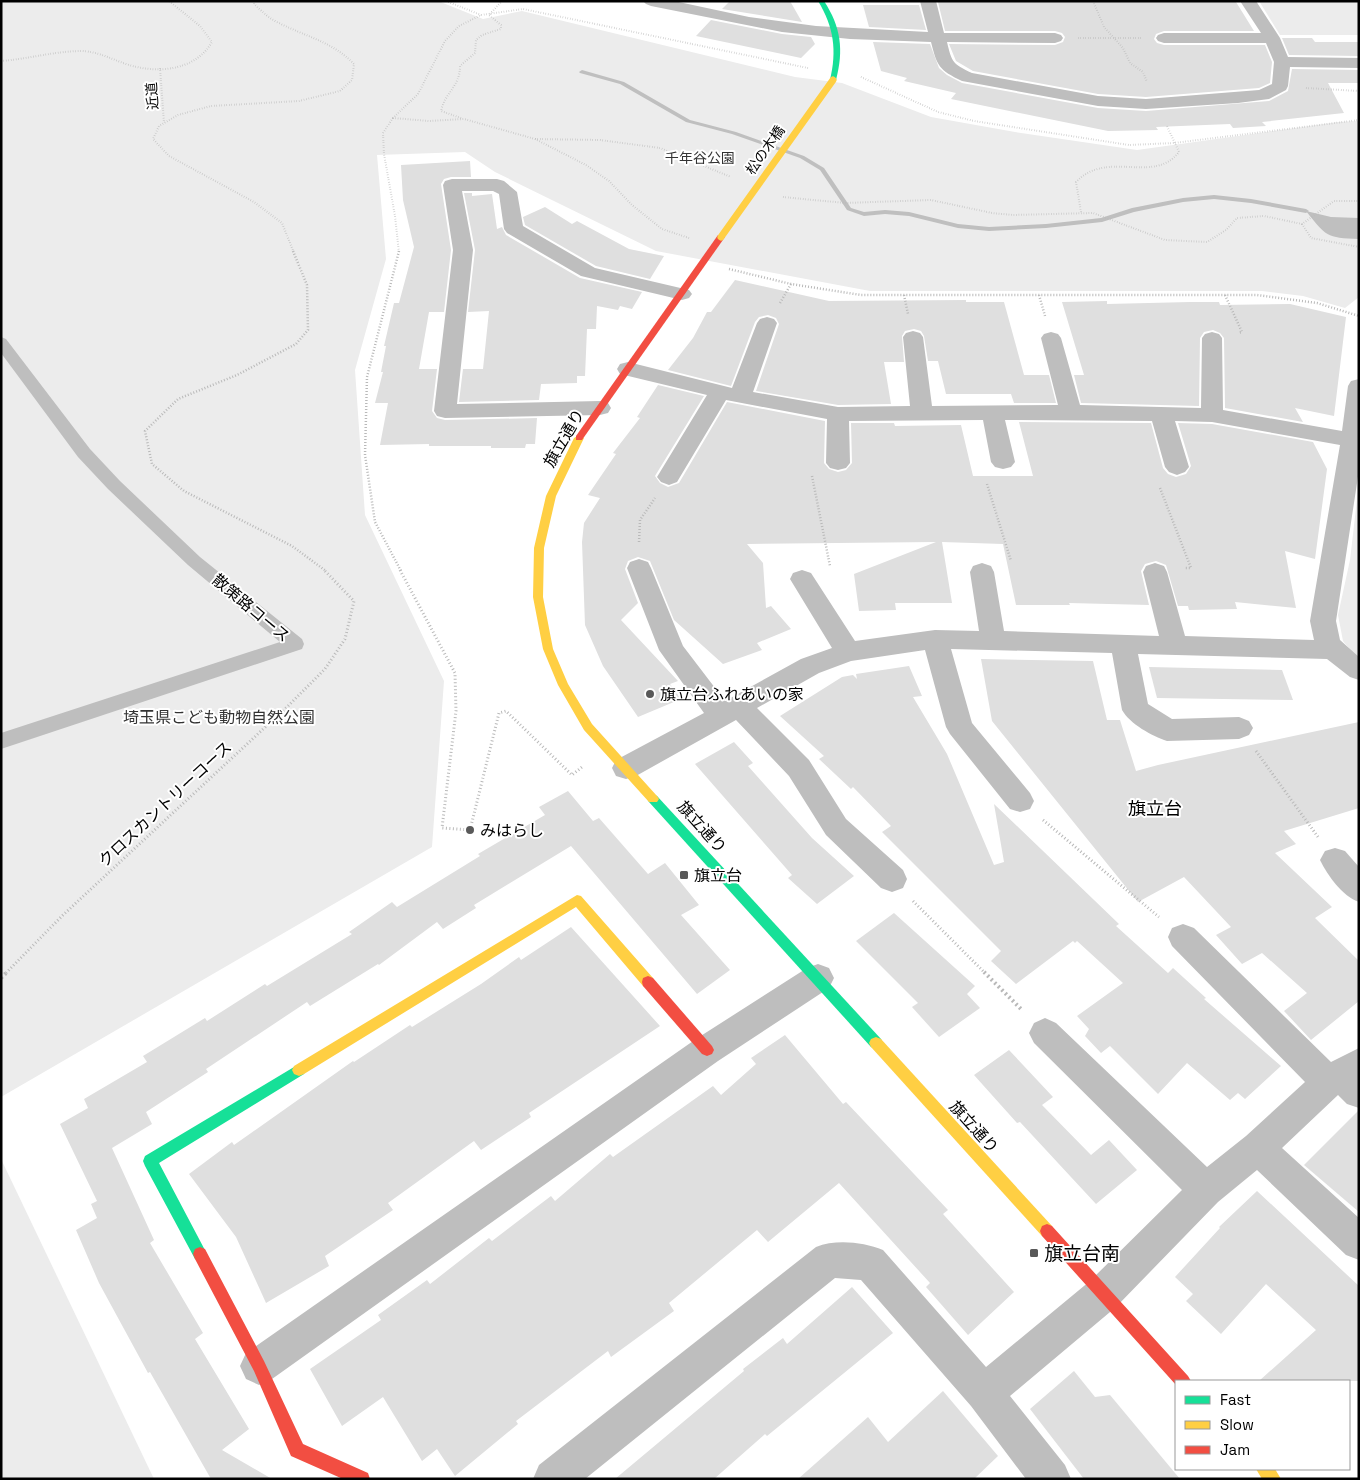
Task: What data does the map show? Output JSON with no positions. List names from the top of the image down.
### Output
{
  "streets": {
    "street": ["松の木橋", "旗立通り"],
    "lane": ["散策路コース"],
    "path": ["近道", "クロスカントリーコース"]
  },
  "crossings": [
    ["近道", "クロスカントリーコース"],
    ["松の木橋", "旗立通り"]
  ],
  "districts": ["旗立台"],
  "parks": ["千年谷公園", "埼玉県こども動物自然公園"],
  "places": {
    "other": ["旗立台ふれあいの家", "みはらし"],
    "transit": ["旗立台", "旗立台南"]
  },
  "legend": ["Fast", "Slow", "Jam"]
}
